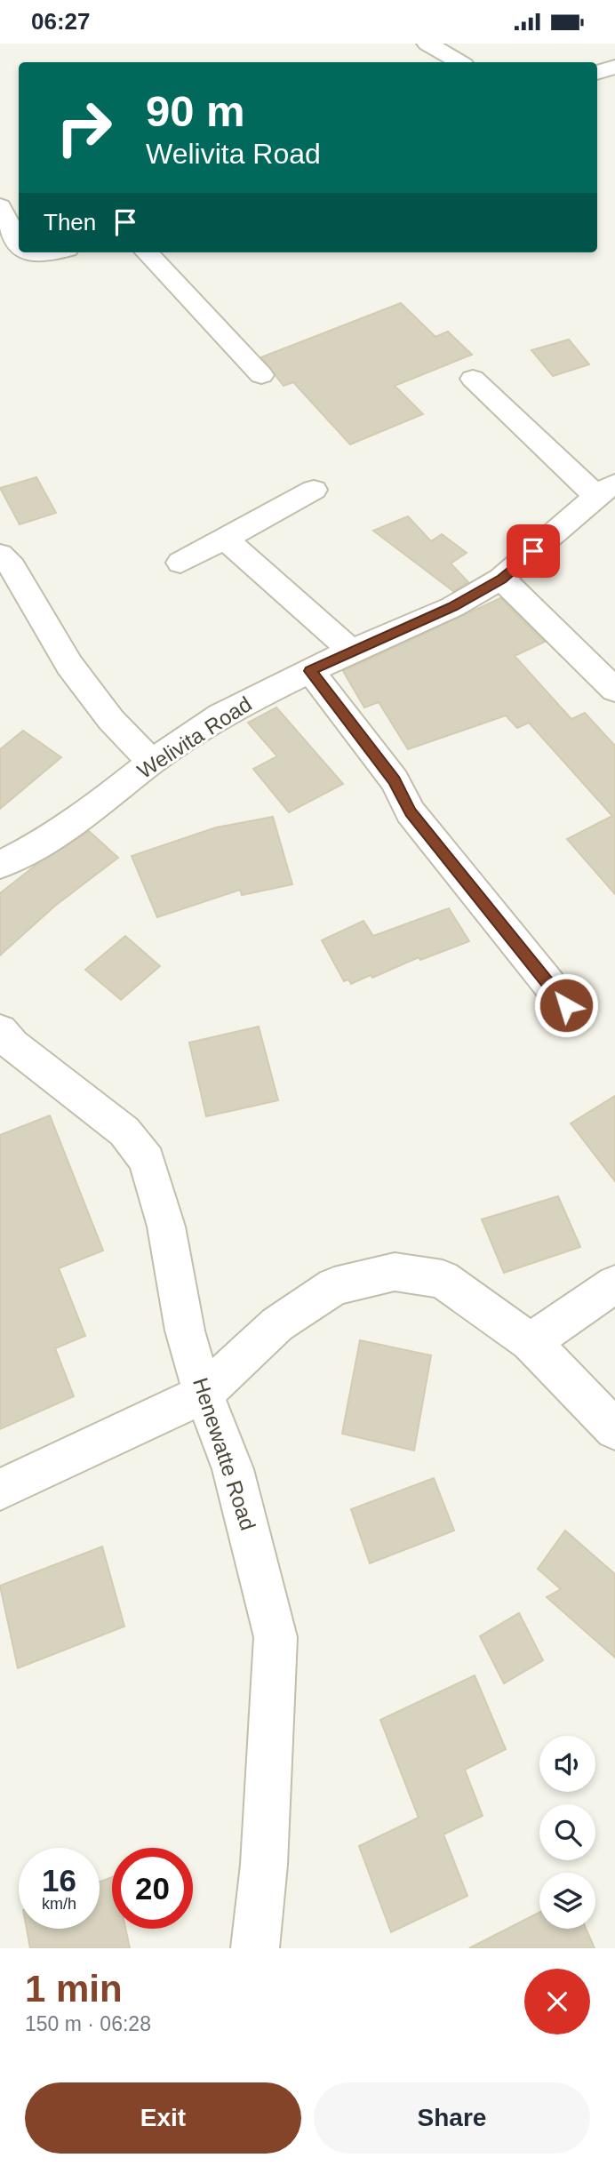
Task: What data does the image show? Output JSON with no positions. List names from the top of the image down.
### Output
{
  "streets": {
    "street": ["Welivita Road", "Henewatte Road"]
  },
  "page": {
    "status": "06:27",
    "turn": ["90 m", "Welivita Road"],
    "then": "Then",
    "speed": "16 km/h",
    "limit": "20",
    "heading": ["1 min", "150 m · 06:28"],
    "buttons": ["Exit", "Share"]
  }
}
